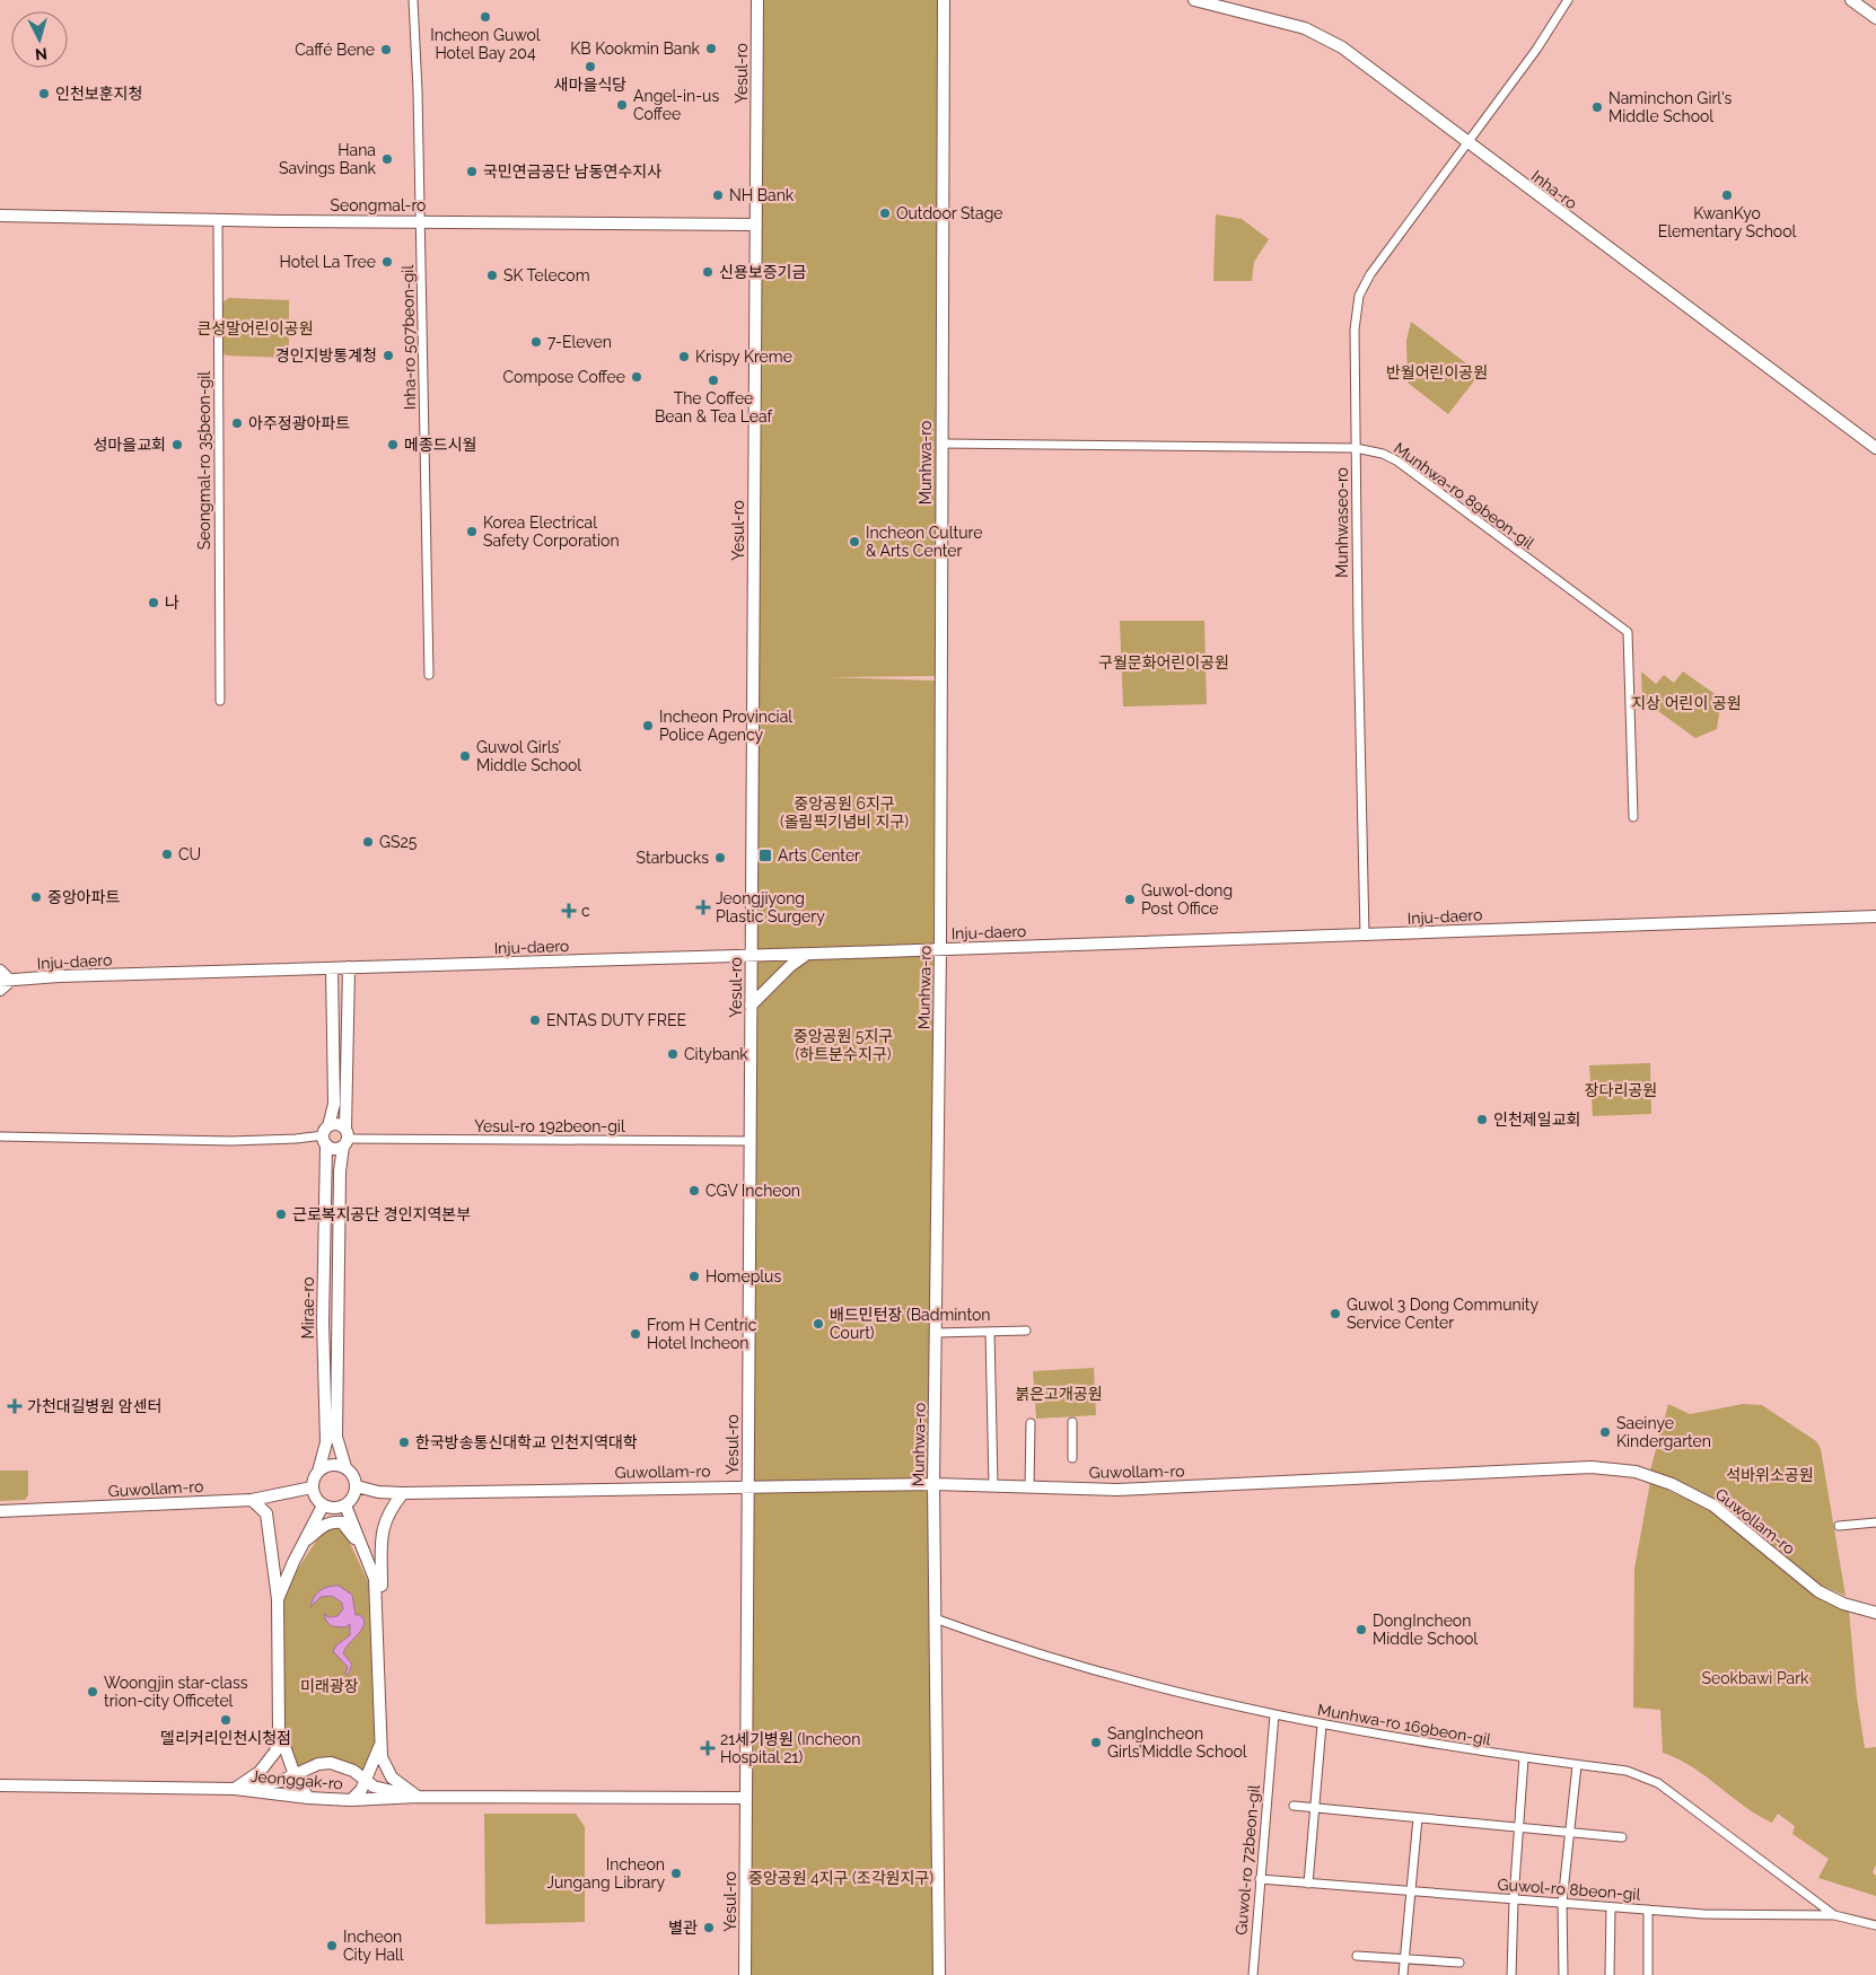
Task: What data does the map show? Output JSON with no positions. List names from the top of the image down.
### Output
{
  "streets": {
    "main road": [
      "Yesul-ro",
      "Inha-ro",
      "Seongmal-ro",
      "Munhwa-ro",
      "Inju-daero",
      "Mirae-ro",
      "Guwollam-ro",
      "Jeonggak-ro"
    ],
    "street": [
      "Inha-ro 507beon-gil",
      "Seongmal-ro 35beon-gil",
      "Munhwa-ro 89beon-gil",
      "Munhwaseo-ro",
      "Yesul-ro 192beon-gil",
      "Munhwa-ro 169beon-gil",
      "Guwol-ro 72beon-gil",
      "Guwol-ro 8beon-gil"
    ]
  },
  "crossings": [
    ["Yesul-ro", "Seongmal-ro"],
    ["Yesul-ro", "Inju-daero"],
    ["Yesul-ro", "Yesul-ro 192beon-gil"],
    ["Yesul-ro", "Guwollam-ro"],
    ["Yesul-ro", "Jeonggak-ro"],
    ["Inha-ro", "Munhwaseo-ro"],
    ["Seongmal-ro", "Inha-ro 507beon-gil"],
    ["Seongmal-ro", "Seongmal-ro 35beon-gil"],
    ["Munhwa-ro", "Munhwa-ro 89beon-gil"],
    ["Munhwa-ro", "Inju-daero"],
    ["Munhwa-ro", "Guwollam-ro"],
    ["Munhwa-ro", "Munhwa-ro 169beon-gil"],
    ["Munhwa-ro 89beon-gil", "Munhwaseo-ro"],
    ["Munhwaseo-ro", "Inju-daero"],
    ["Inju-daero", "Mirae-ro"],
    ["Yesul-ro 192beon-gil", "Mirae-ro"],
    ["Mirae-ro", "Guwollam-ro"],
    ["Munhwa-ro 169beon-gil", "Guwol-ro 72beon-gil"],
    ["Munhwa-ro 169beon-gil", "Guwol-ro 8beon-gil"],
    ["Guwol-ro 72beon-gil", "Guwol-ro 8beon-gil"]
  ],
  "parks": [
    "큰성말어린이공원",
    "반월어린이공원",
    "구월문화어린이공원",
    "지상 어린이 공원",
    "중앙공원 6지구 (올림픽기념비 지구)",
    "중앙공원 5지구 (하트분수지구)",
    "장다리공원",
    "붉은고개공원",
    "석바위소공원",
    "Seokbawi Park",
    "미래광장",
    "중앙공원 4지구 (조각원지구)"
  ],
  "places": {
    "other": [
      "Incheon Guwol Hotel Bay 204",
      "KB Kookmin Bank",
      "Caffé Bene",
      "새마을식당",
      "인천보훈지청",
      "Angel-in-us Coffee",
      "Naminchon Girl's Middle School",
      "Hana Savings Bank",
      "국민연금공단 남동연수지사",
      "NH Bank",
      "KwanKyo Elementary School",
      "Outdoor Stage",
      "Hotel La Tree",
      "신용보증기금",
      "SK Telecom",
      "7-Eleven",
      "경인지방통계청",
      "Krispy Kreme",
      "Compose Coffee",
      "The Coffee Bean & Tea Leaf",
      "아주정광아파트",
      "성마을교회",
      "메종드시월",
      "Korea Electrical Safety Corporation",
      "Incheon Culture & Arts Center",
      "나",
      "Incheon Provincial Police Agency",
      "Guwol Girls’ Middle School",
      "GS25",
      "CU",
      "Starbucks",
      "중앙아파트",
      "Guwol-dong Post Office",
      "ENTAS DUTY FREE",
      "Citybank",
      "인천제일교회",
      "CGV Incheon",
      "근로복지공단 경인지역본부",
      "Homeplus",
      "Guwol 3 Dong Community Service Center",
      "배드민턴장 (Badminton Court)",
      "From H Centric Hotel Incheon",
      "Saeinye Kindergarten",
      "한국방송통신대학교 인천지역대학",
      "DongIncheon Middle School",
      "Woongjin star-class trion-city Officetel",
      "델리커리인천시청점",
      "SangIncheon Girls’Middle School",
      "Incheon Jungang Library",
      "별관",
      "Incheon City Hall"
    ],
    "transit": ["Arts Center"],
    "health": [
      "Jeongjiyong Plastic Surgery",
      "c",
      "가천대길병원 암센터",
      "21세기병원 (Incheon Hospital 21)"
    ]
  },
  "north": "bottom"
}
